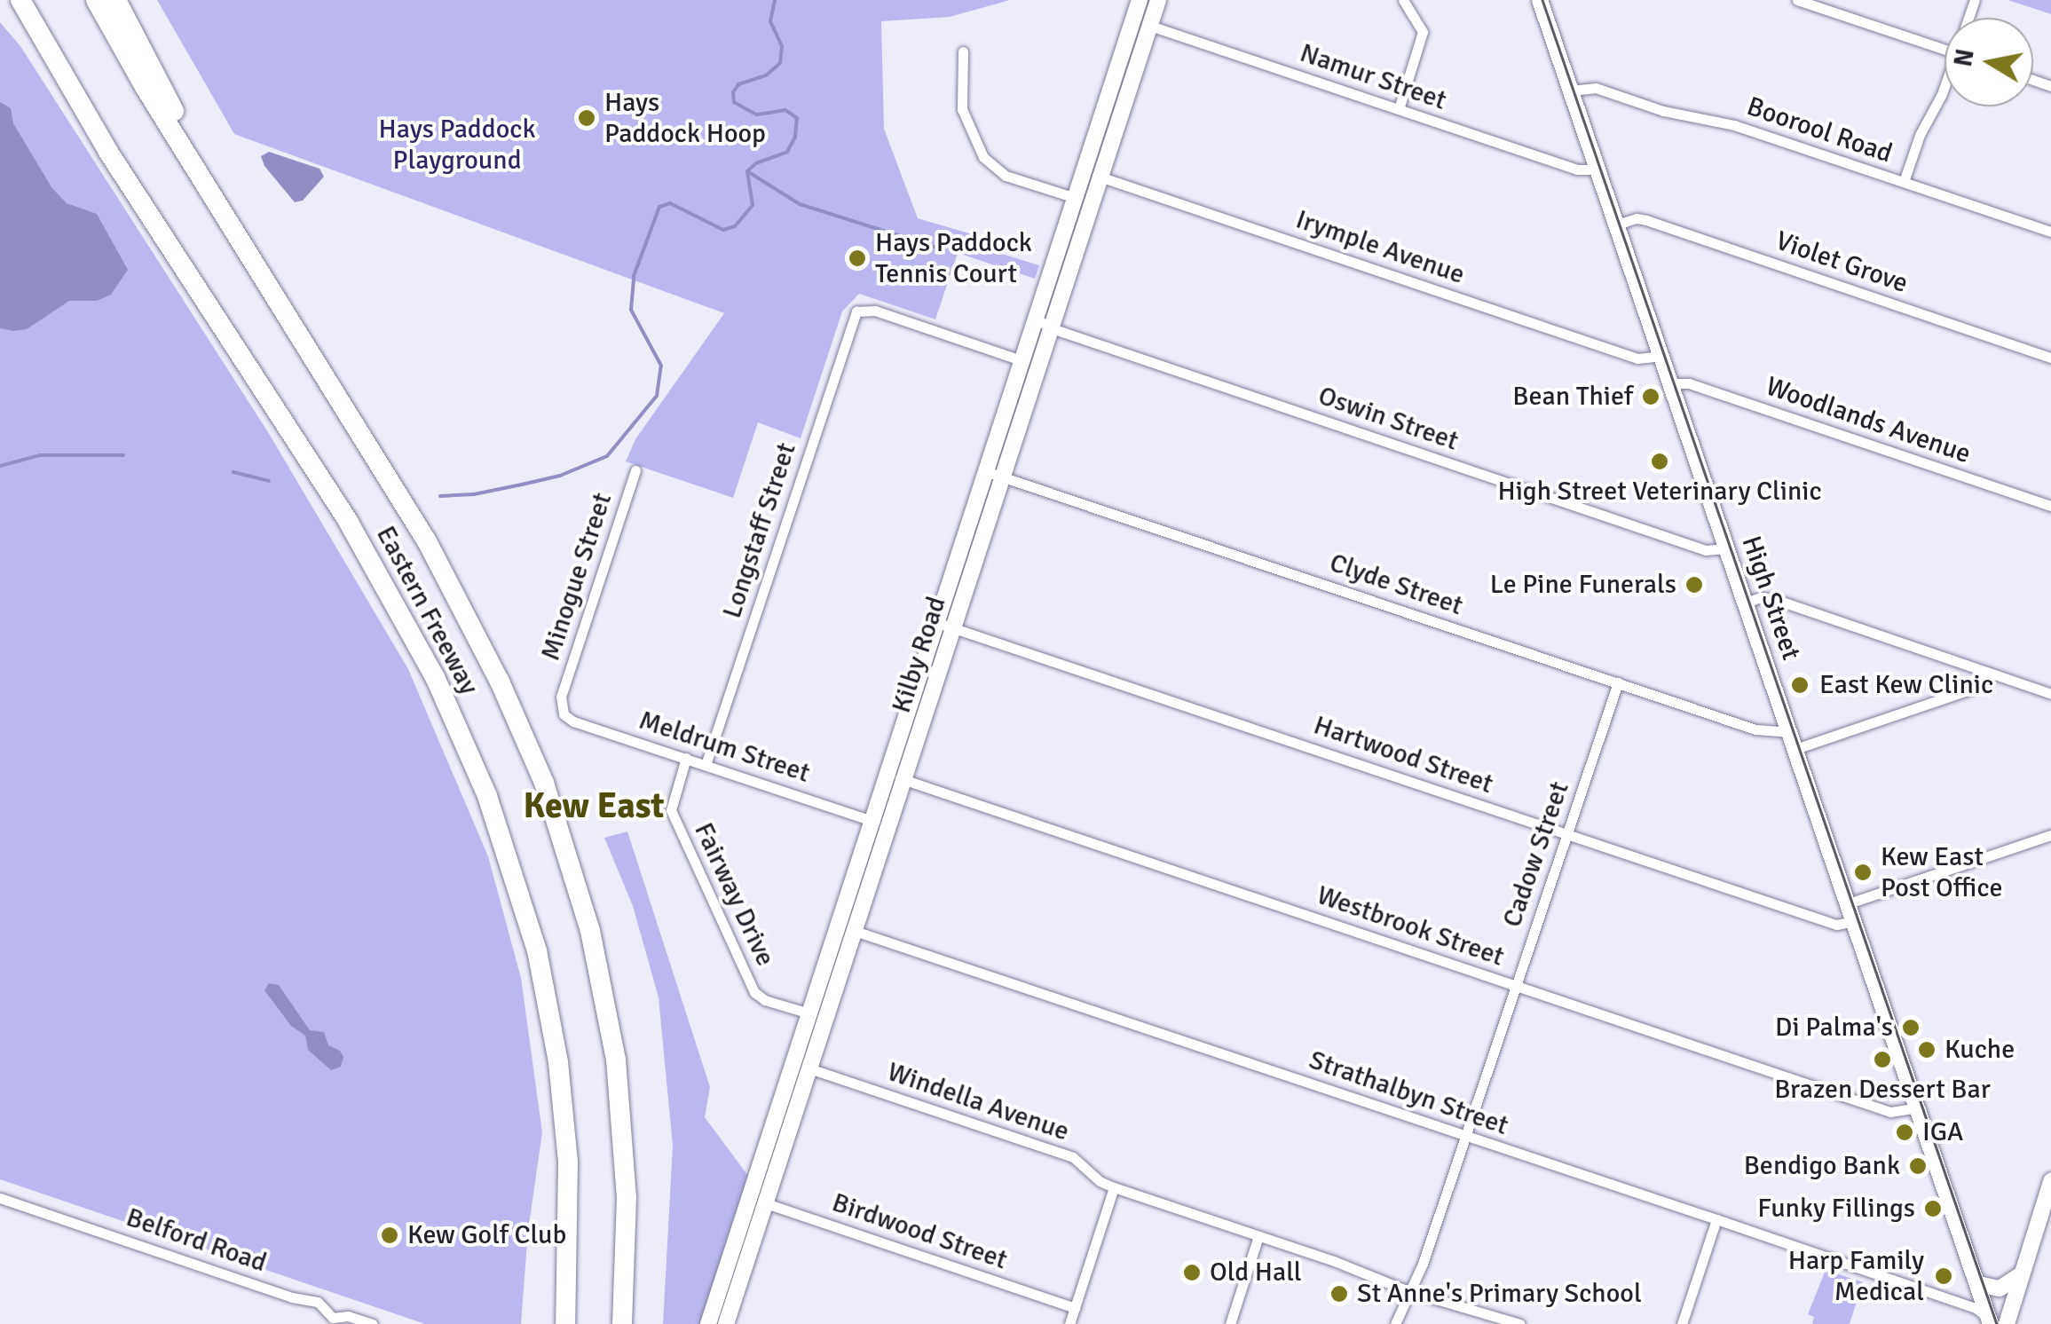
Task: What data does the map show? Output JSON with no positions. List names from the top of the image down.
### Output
{
  "streets": {
    "highway": ["Eastern Freeway"],
    "street": [
      "Namur Street",
      "Boorool Road",
      "Irymple Avenue",
      "Violet Grove",
      "Oswin Street",
      "Woodlands Avenue",
      "Longstaff Street",
      "Minogue Street",
      "Clyde Street",
      "High Street",
      "Kilby Road",
      "Meldrum Street",
      "Hartwood Street",
      "Cadow Street",
      "Fairway Drive",
      "Westbrook Street",
      "Strathalbyn Street",
      "Windella Avenue",
      "Birdwood Street",
      "Belford Road"
    ]
  },
  "crossings": [
    ["Namur Street", "High Street"],
    ["Namur Street", "Kilby Road"],
    ["Boorool Road", "High Street"],
    ["Irymple Avenue", "High Street"],
    ["Irymple Avenue", "Kilby Road"],
    ["Violet Grove", "High Street"],
    ["Oswin Street", "High Street"],
    ["Oswin Street", "Kilby Road"],
    ["Woodlands Avenue", "High Street"],
    ["Longstaff Street", "Kilby Road"],
    ["Longstaff Street", "Meldrum Street"],
    ["Minogue Street", "Meldrum Street"],
    ["Clyde Street", "High Street"],
    ["Clyde Street", "Kilby Road"],
    ["Clyde Street", "Cadow Street"],
    ["High Street", "Hartwood Street"],
    ["High Street", "Westbrook Street"],
    ["High Street", "Strathalbyn Street"],
    ["Kilby Road", "Meldrum Street"],
    ["Kilby Road", "Hartwood Street"],
    ["Kilby Road", "Fairway Drive"],
    ["Kilby Road", "Westbrook Street"],
    ["Kilby Road", "Strathalbyn Street"],
    ["Kilby Road", "Windella Avenue"],
    ["Kilby Road", "Birdwood Street"],
    ["Meldrum Street", "Fairway Drive"],
    ["Hartwood Street", "Cadow Street"],
    ["Cadow Street", "Westbrook Street"],
    ["Cadow Street", "Strathalbyn Street"],
    ["Cadow Street", "Windella Avenue"]
  ],
  "districts": ["Kew East"],
  "parks": ["Hays Paddock Playground"],
  "places": [
    "Hays Paddock Hoop",
    "Hays Paddock Tennis Court",
    "Bean Thief",
    "High Street Veterinary Clinic",
    "Le Pine Funerals",
    "East Kew Clinic",
    "Kew East Post Office",
    "Di Palma's",
    "Kuche",
    "Brazen Dessert Bar",
    "IGA",
    "Bendigo Bank",
    "Funky Fillings",
    "Kew Golf Club",
    "Old Hall",
    "Harp Family Medical",
    "St Anne's Primary School"
  ],
  "north": "left"
}
